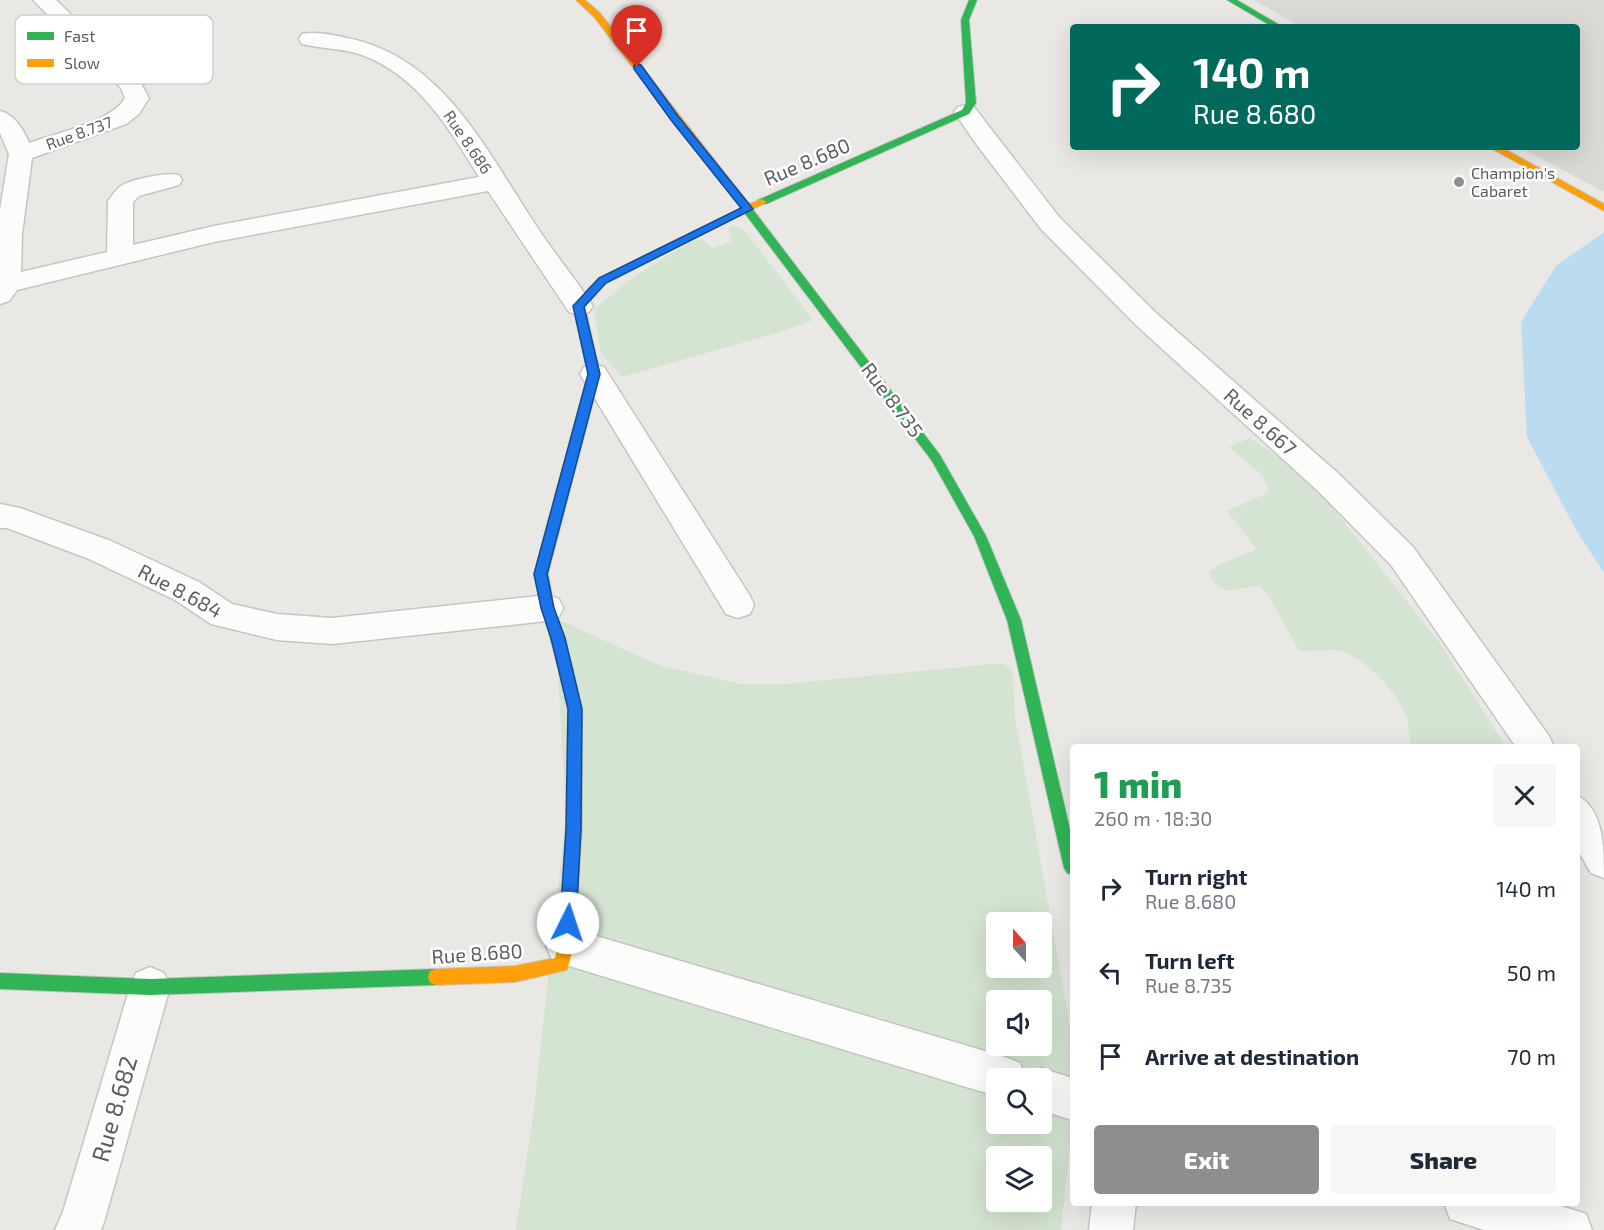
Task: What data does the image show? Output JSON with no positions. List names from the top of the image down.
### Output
{
  "streets": {
    "street": [
      "Rue 8.737",
      "Rue 8.686",
      "Rue 8.680",
      "Rue 8.735",
      "Rue 8.667",
      "Rue 8.684",
      "Rue 8.682"
    ]
  },
  "crossings": [
    ["Rue 8.686", "Rue 8.680"],
    ["Rue 8.680", "Rue 8.735"],
    ["Rue 8.680", "Rue 8.667"],
    ["Rue 8.680", "Rue 8.682"]
  ],
  "places": ["Champion's Cabaret"],
  "legend": ["Fast", "Slow"],
  "north": "top",
  "page": {
    "turn": ["140 m", "Rue 8.680"],
    "heading": ["1 min", "260 m · 18:30"],
    "list": [
      {
        "name": "Turn right",
        "note": "Rue 8.680",
        "value": "140 m"
      },
      {
        "name": "Turn left",
        "note": "Rue 8.735",
        "value": "50 m"
      },
      {
        "name": "Arrive at destination",
        "value": "70 m"
      }
    ],
    "buttons": ["Exit", "Share"]
  }
}
